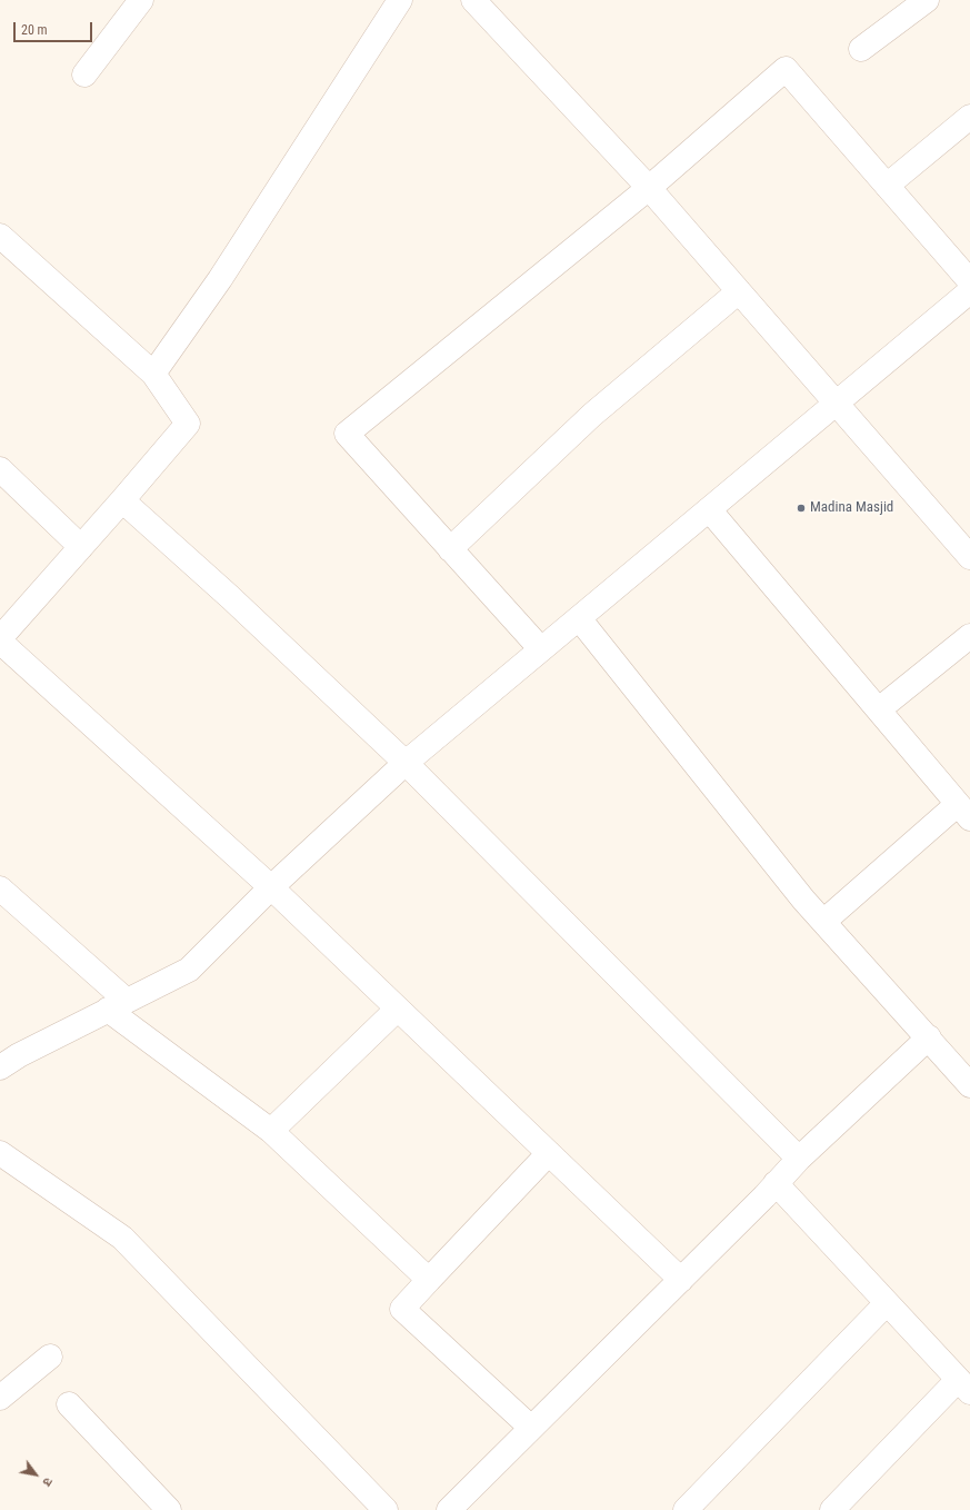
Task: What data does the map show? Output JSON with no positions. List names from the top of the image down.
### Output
{
  "places": ["Madina Masjid"],
  "scale_bar": "20 m",
  "north": "bottom right"
}
